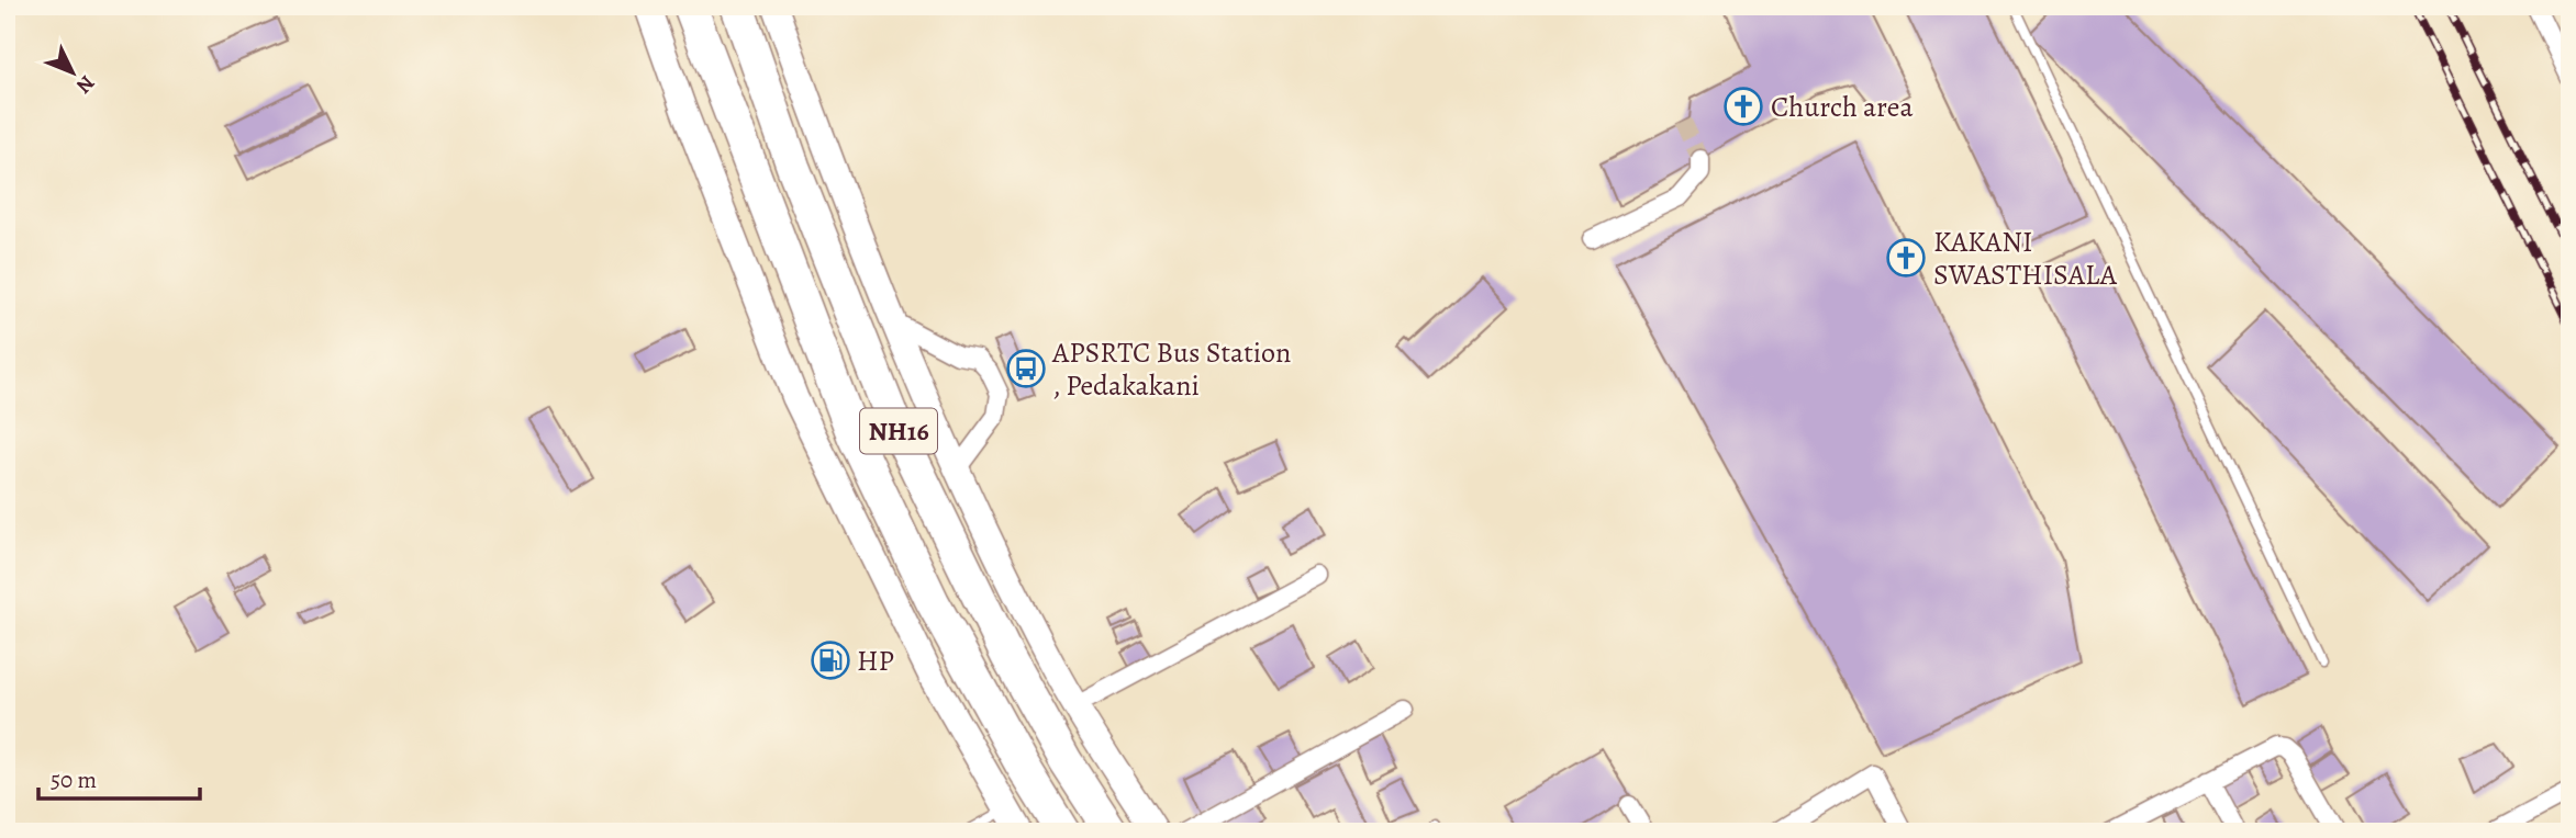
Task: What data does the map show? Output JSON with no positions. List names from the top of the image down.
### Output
{
  "streets": {
    "highway": ["NH16"]
  },
  "places": {
    "church": ["Church area", "KAKANI SWASTHISALA"],
    "bus stop": ["APSRTC Bus Station , Pedakakani"],
    "fuel station": ["HP"]
  },
  "scale_bar": "50 m",
  "north": "bottom right"
}
